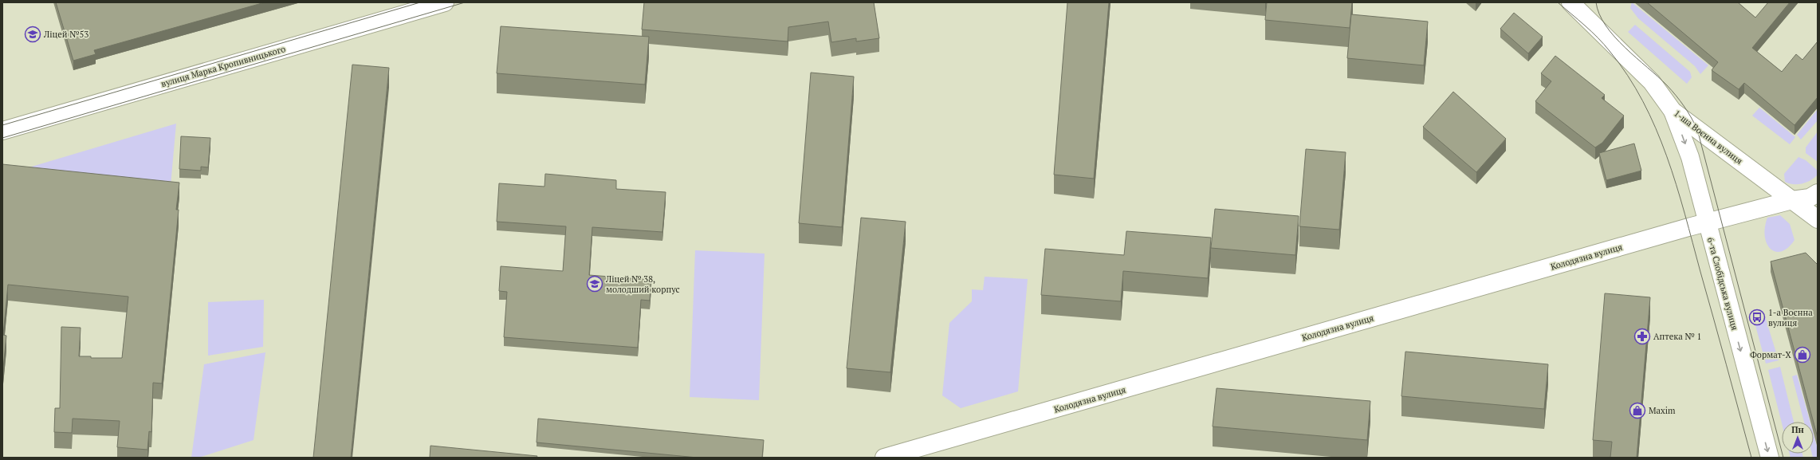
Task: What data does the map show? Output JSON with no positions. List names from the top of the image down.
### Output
{
  "streets": {
    "street": [
      "вулиця Марка Кропивницького",
      "1-ша Воєнна вулиця",
      "Колодязна вулиця",
      "6-та Слобідська вулиця"
    ]
  },
  "crossings": [
    ["1-ша Воєнна вулиця", "Колодязна вулиця"],
    ["1-ша Воєнна вулиця", "6-та Слобідська вулиця"],
    ["Колодязна вулиця", "6-та Слобідська вулиця"]
  ],
  "one_way": ["6-та Слобідська вулиця"],
  "places": {
    "school or university": ["Ліцей №53", "Ліцей № 38, молодший корпус"],
    "bus stop": ["1-а Воєнна вулиця"],
    "pharmacy": ["Аптека № 1"],
    "shop": ["Формат-X", "Maxim"]
  },
  "north": "top"
}
